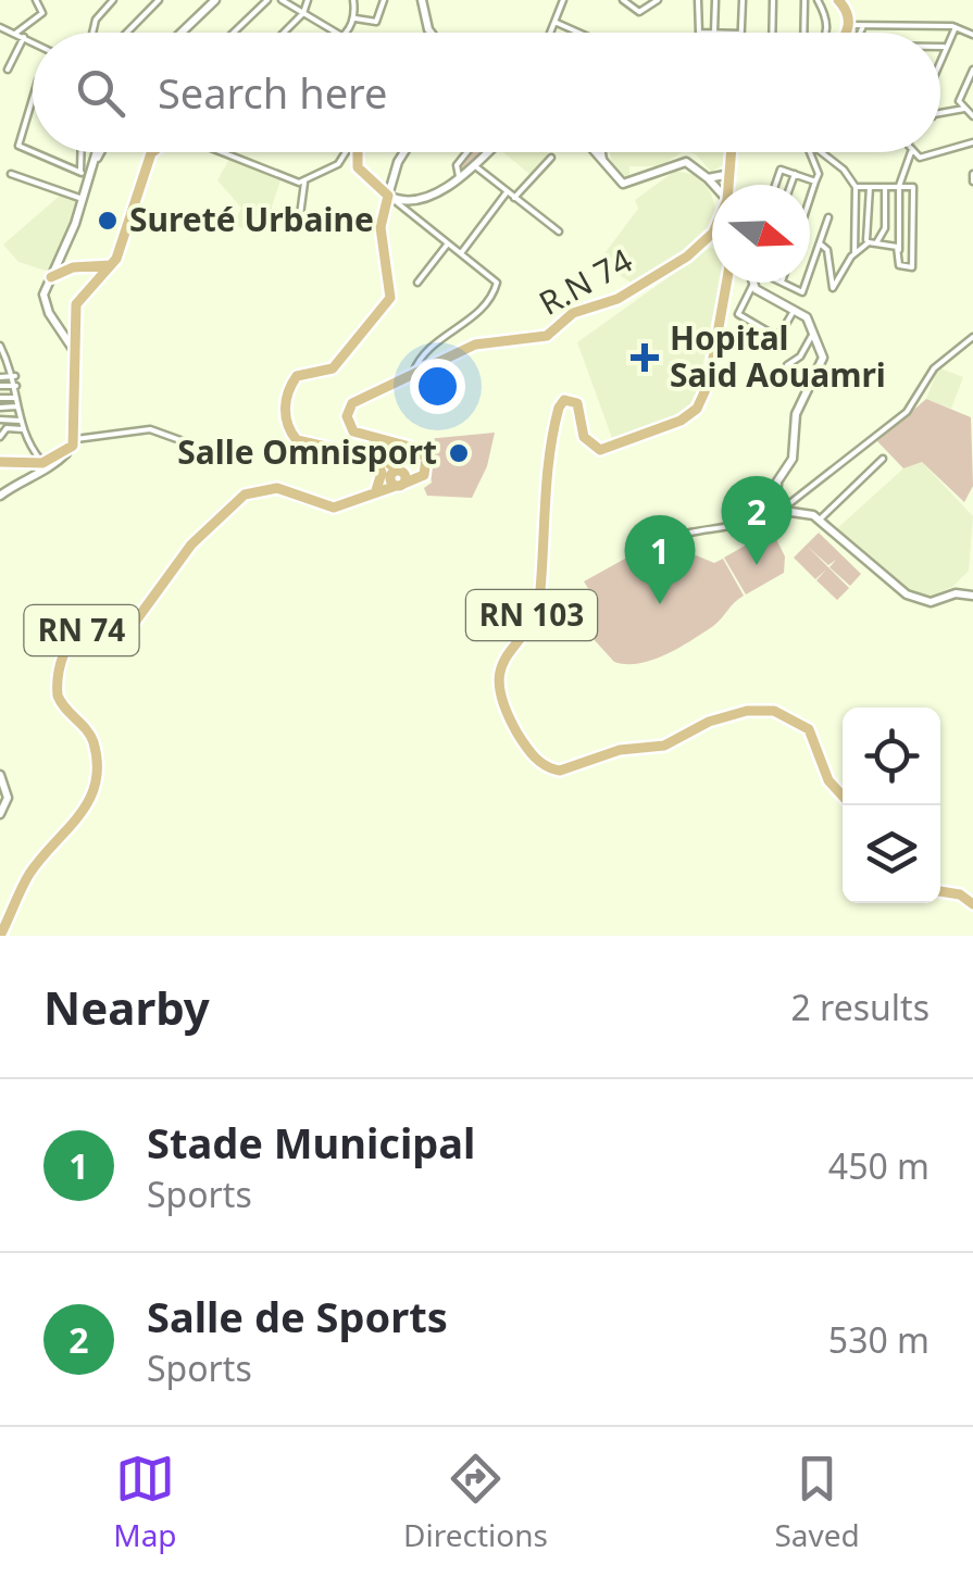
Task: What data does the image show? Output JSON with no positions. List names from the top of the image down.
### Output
{
  "streets": {
    "main road": ["R.N 74", "RN 103", "RN 74"]
  },
  "crossings": [
    ["R.N 74", "RN 74"]
  ],
  "places": {
    "other": ["Sureté Urbaine", "Salle Omnisport"],
    "health": ["Hopital Said Aouamri"]
  },
  "north": "right",
  "page": {
    "search": "Search here",
    "pins": ["2", "1"],
    "heading": ["Nearby", "2 results"],
    "list": [
      {
        "mark": "1",
        "name": "Stade Municipal",
        "note": "Sports",
        "value": "450 m"
      },
      {
        "mark": "2",
        "name": "Salle de Sports",
        "note": "Sports",
        "value": "530 m"
      }
    ],
    "nav": ["Map", "Directions", "Saved"]
  }
}
